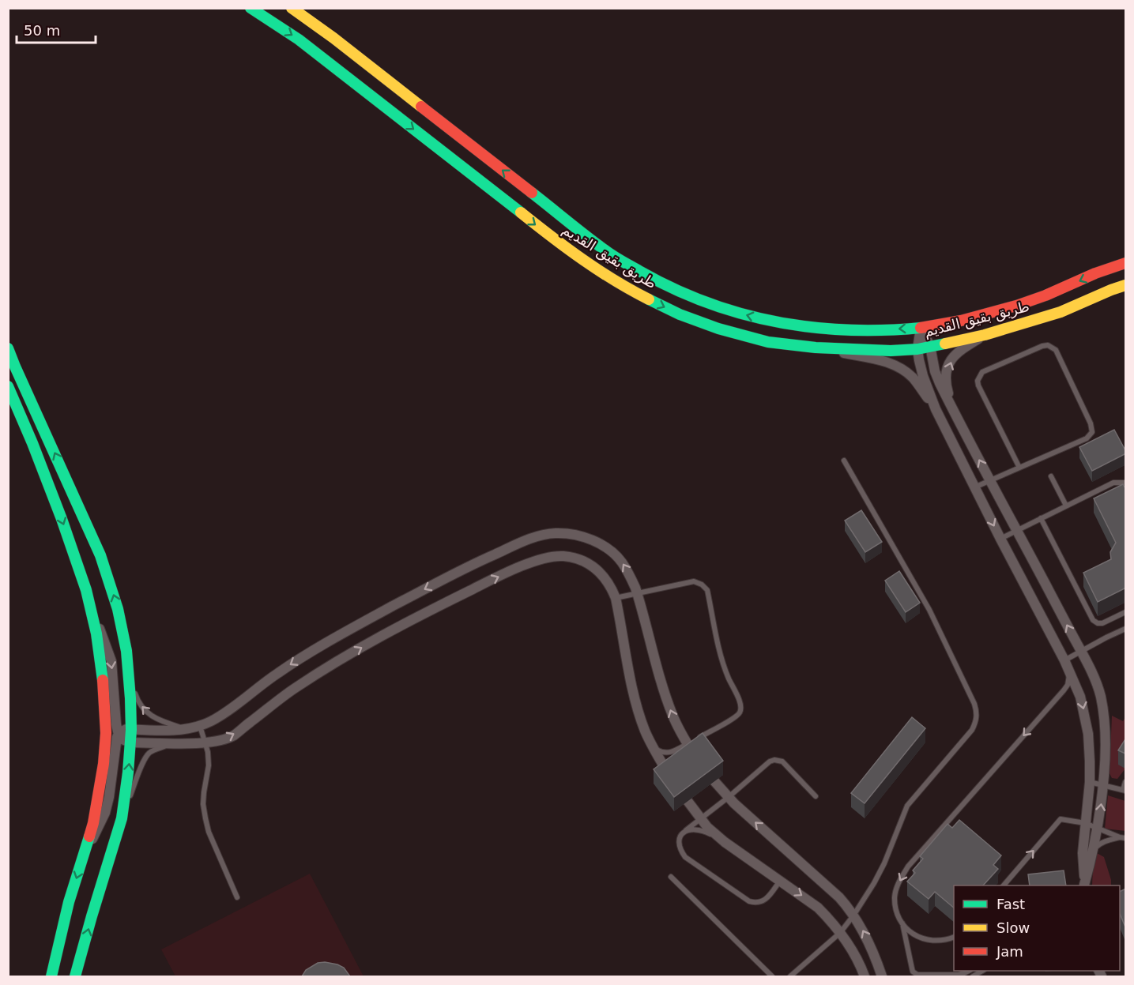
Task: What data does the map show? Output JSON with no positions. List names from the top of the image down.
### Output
{
  "streets": {
    "main road": ["طريق بقيق القديم"]
  },
  "legend": ["Fast", "Slow", "Jam"],
  "scale_bar": "50 m"
}
